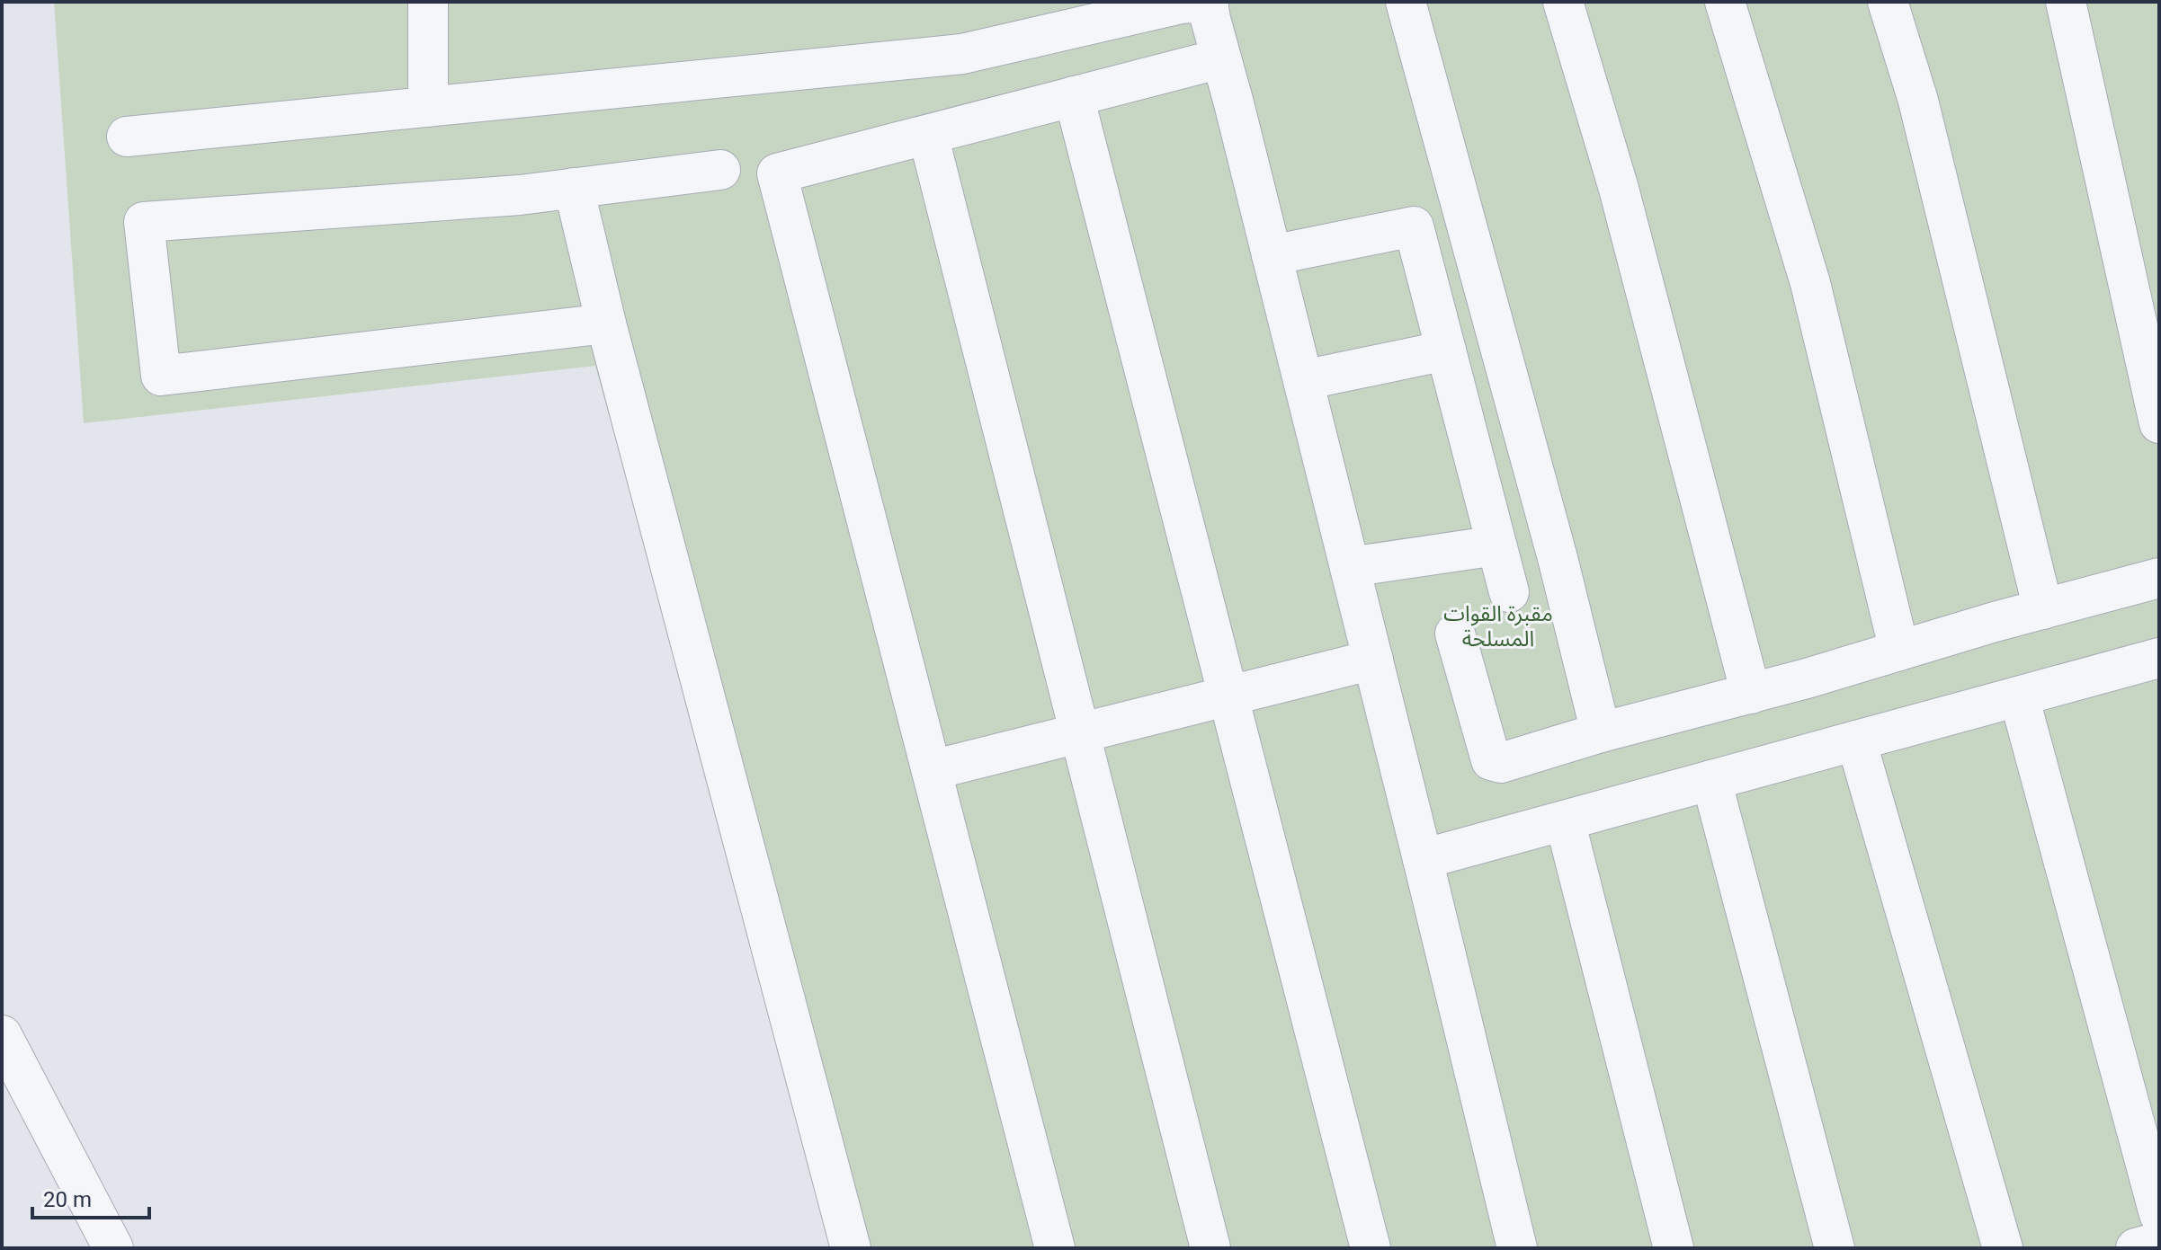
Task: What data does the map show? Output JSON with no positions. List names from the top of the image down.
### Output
{
  "parks": ["مقبرة القوات المسلحة"],
  "scale_bar": "20 m"
}
